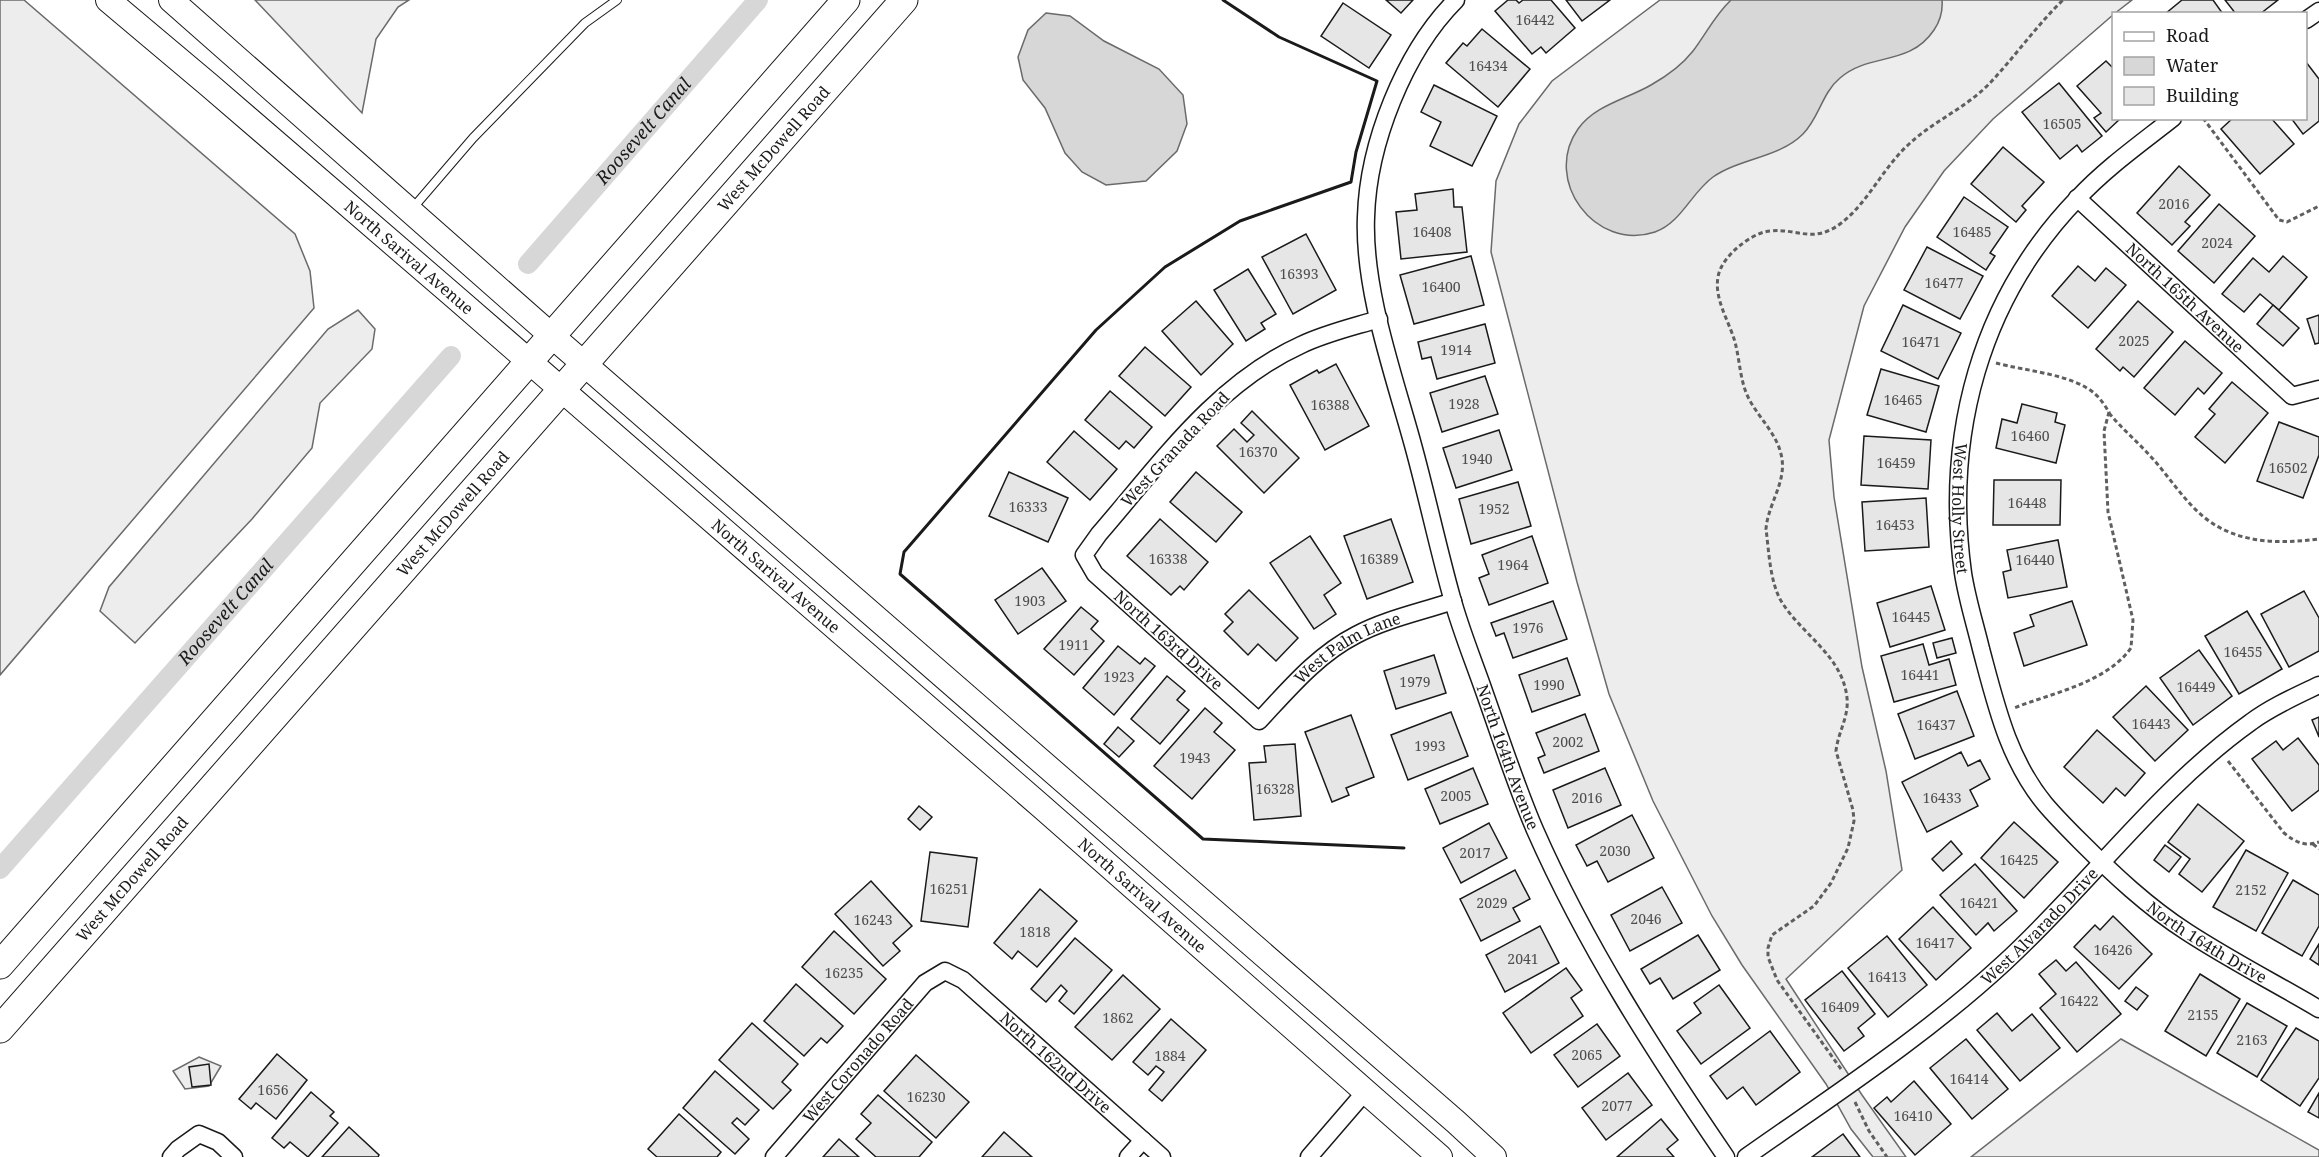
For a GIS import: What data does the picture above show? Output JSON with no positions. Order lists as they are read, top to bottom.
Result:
{
  "streets": {
    "main road": ["West McDowell Road", "North Sarival Avenue"],
    "street": [
      "North 165th Avenue",
      "West Granada Road",
      "West Holly Street",
      "North 163rd Drive",
      "West Palm Lane",
      "North 164th Avenue",
      "West Alvarado Drive",
      "North 164th Drive",
      "West Coronado Road",
      "North 162nd Drive"
    ]
  },
  "crossings": [
    ["West McDowell Road", "North Sarival Avenue"],
    ["North 165th Avenue", "West Holly Street"],
    ["West Granada Road", "North 163rd Drive"],
    ["West Granada Road", "North 164th Avenue"],
    ["West Holly Street", "West Alvarado Drive"],
    ["West Holly Street", "North 164th Drive"],
    ["North 163rd Drive", "West Palm Lane"],
    ["West Palm Lane", "North 164th Avenue"],
    ["West Alvarado Drive", "North 164th Drive"],
    ["West Coronado Road", "North 162nd Drive"]
  ],
  "water": ["Roosevelt Canal"],
  "house_numbers": [
    "16442",
    "16434",
    "16505",
    "2016",
    "16408",
    "16485",
    "2024",
    "16393",
    "16477",
    "16400",
    "2025",
    "16471",
    "1914",
    "16465",
    "1928",
    "16388",
    "16460",
    "16370",
    "1940",
    "16459",
    "16502",
    "16448",
    "16333",
    "1952",
    "16453",
    "16338",
    "16389",
    "16440",
    "1964",
    "1903",
    "16445",
    "1976",
    "1911",
    "16455",
    "16441",
    "1923",
    "1979",
    "1990",
    "16449",
    "16443",
    "16437",
    "2002",
    "1993",
    "1943",
    "16328",
    "2005",
    "2016",
    "16433",
    "2030",
    "2017",
    "16425",
    "16251",
    "2152",
    "2029",
    "16421",
    "2046",
    "16243",
    "1818",
    "16417",
    "16426",
    "2041",
    "16235",
    "16413",
    "16422",
    "16409",
    "2155",
    "1862",
    "2163",
    "2065",
    "1884",
    "16414",
    "1656",
    "16230",
    "2077",
    "16410"
  ],
  "legend": ["Road", "Water", "Building"]
}
